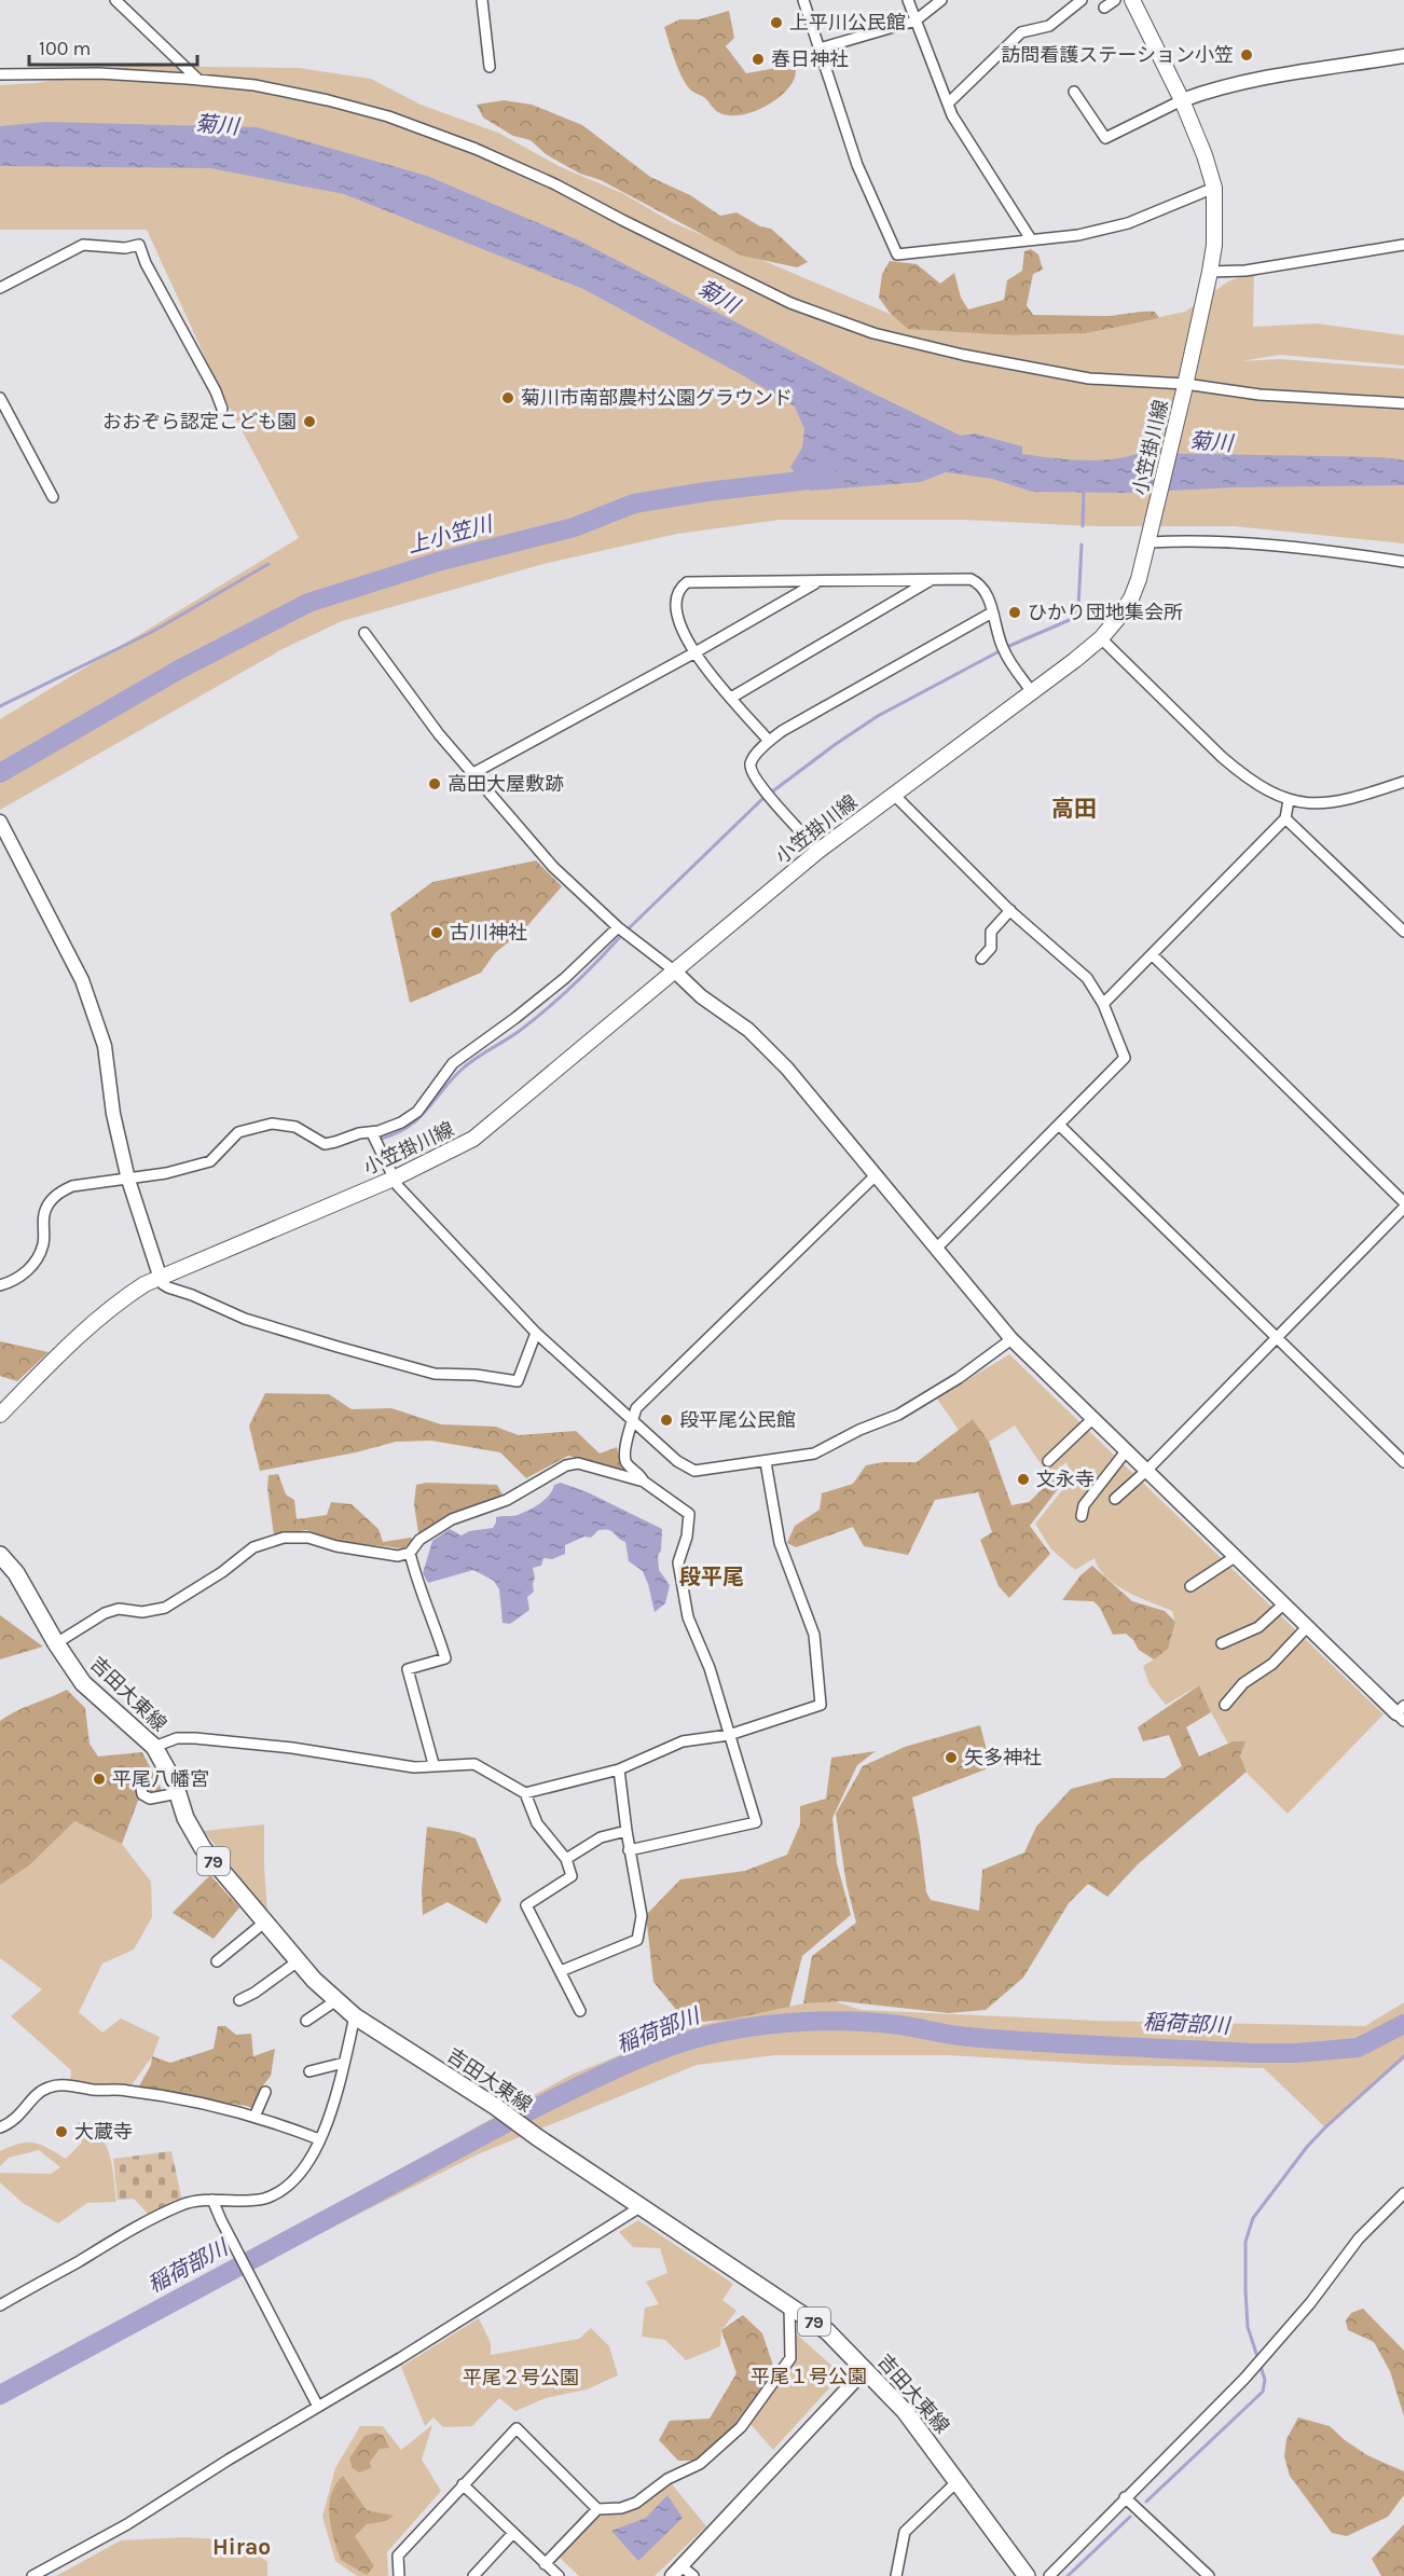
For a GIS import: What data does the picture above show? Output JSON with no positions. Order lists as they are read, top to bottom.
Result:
{
  "streets": {
    "main road": ["小笠掛川線", "吉田大東線", "79"]
  },
  "districts": ["高田", "段平尾", "Hirao"],
  "water": ["菊川", "上小笠川", "稲荷部川"],
  "parks": ["平尾１号公園", "平尾２号公園"],
  "places": [
    "上平川公民館",
    "訪問看護ステーション小笠",
    "春日神社",
    "菊川市南部農村公園グラウンド",
    "おおぞら認定こども園",
    "ひかり団地集会所",
    "高田大屋敷跡",
    "古川神社",
    "段平尾公民館",
    "文永寺",
    "矢多神社",
    "平尾八幡宮",
    "大蔵寺"
  ],
  "scale_bar": "100 m"
}
